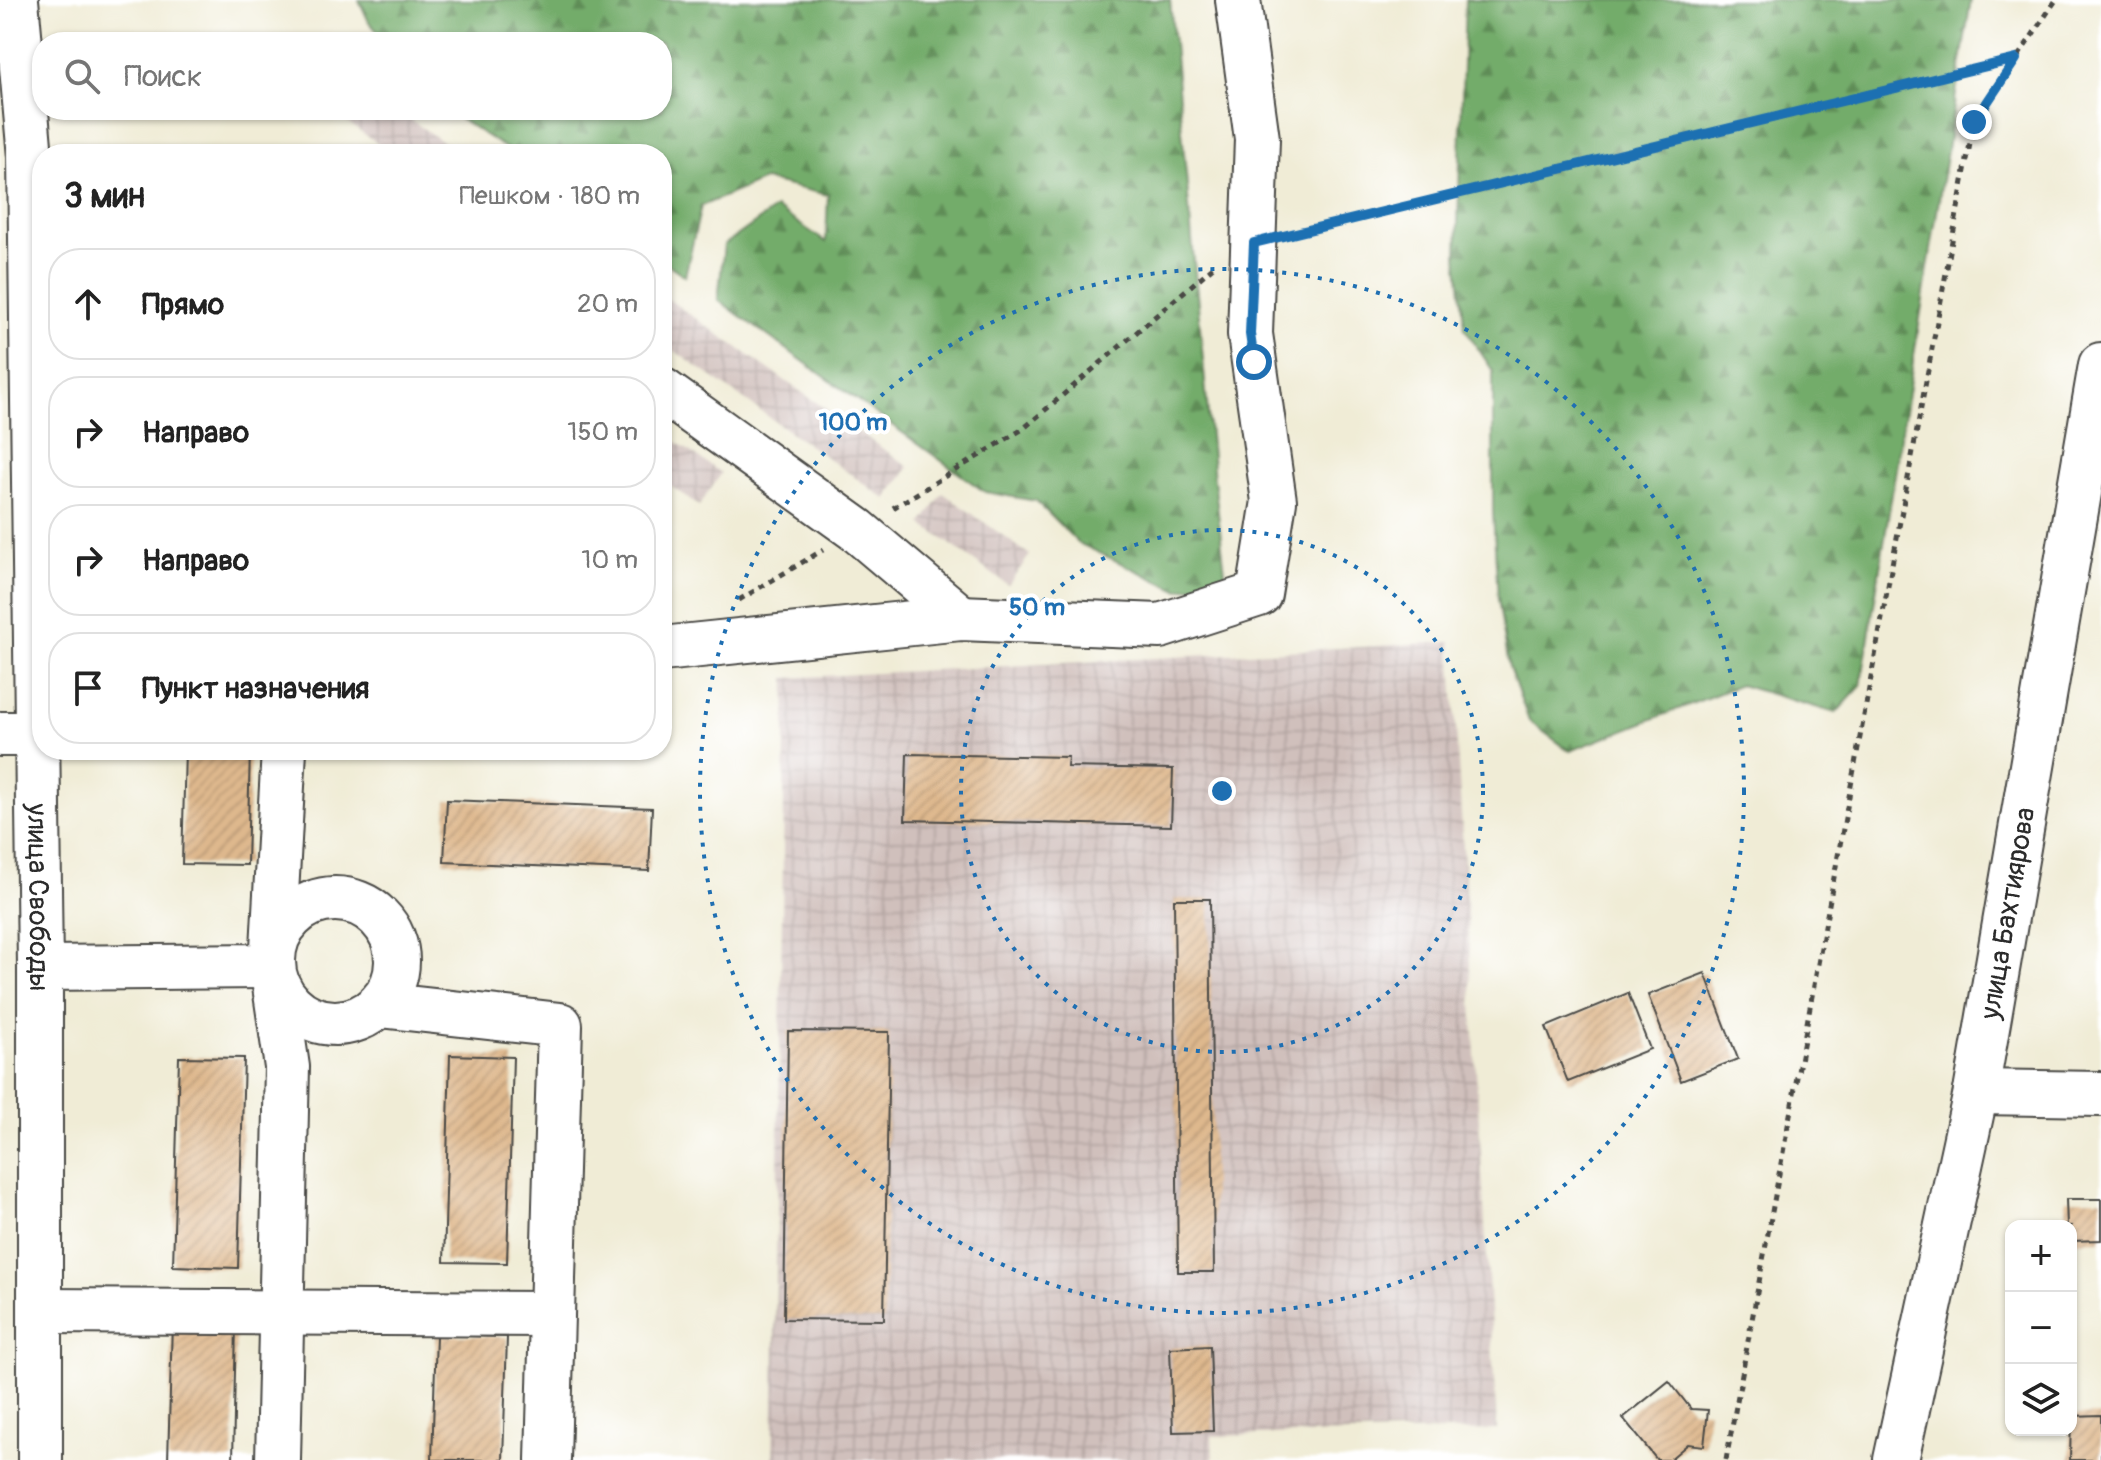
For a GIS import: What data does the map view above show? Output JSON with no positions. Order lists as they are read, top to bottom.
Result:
{
  "streets": {
    "street": ["улица Свободы", "улица Бахтиярова"]
  },
  "page": {
    "search": "Поиск",
    "heading": ["3 мин", "Пешком · 180 m"],
    "list": [
      ["Прямо", "20 m"],
      ["Направо", "150 m"],
      ["Направо", "10 m"],
      "Пункт назначения"
    ],
    "map_buttons": ["+", "−"]
  },
  "rings": ["100 m", "50 m"]
}
